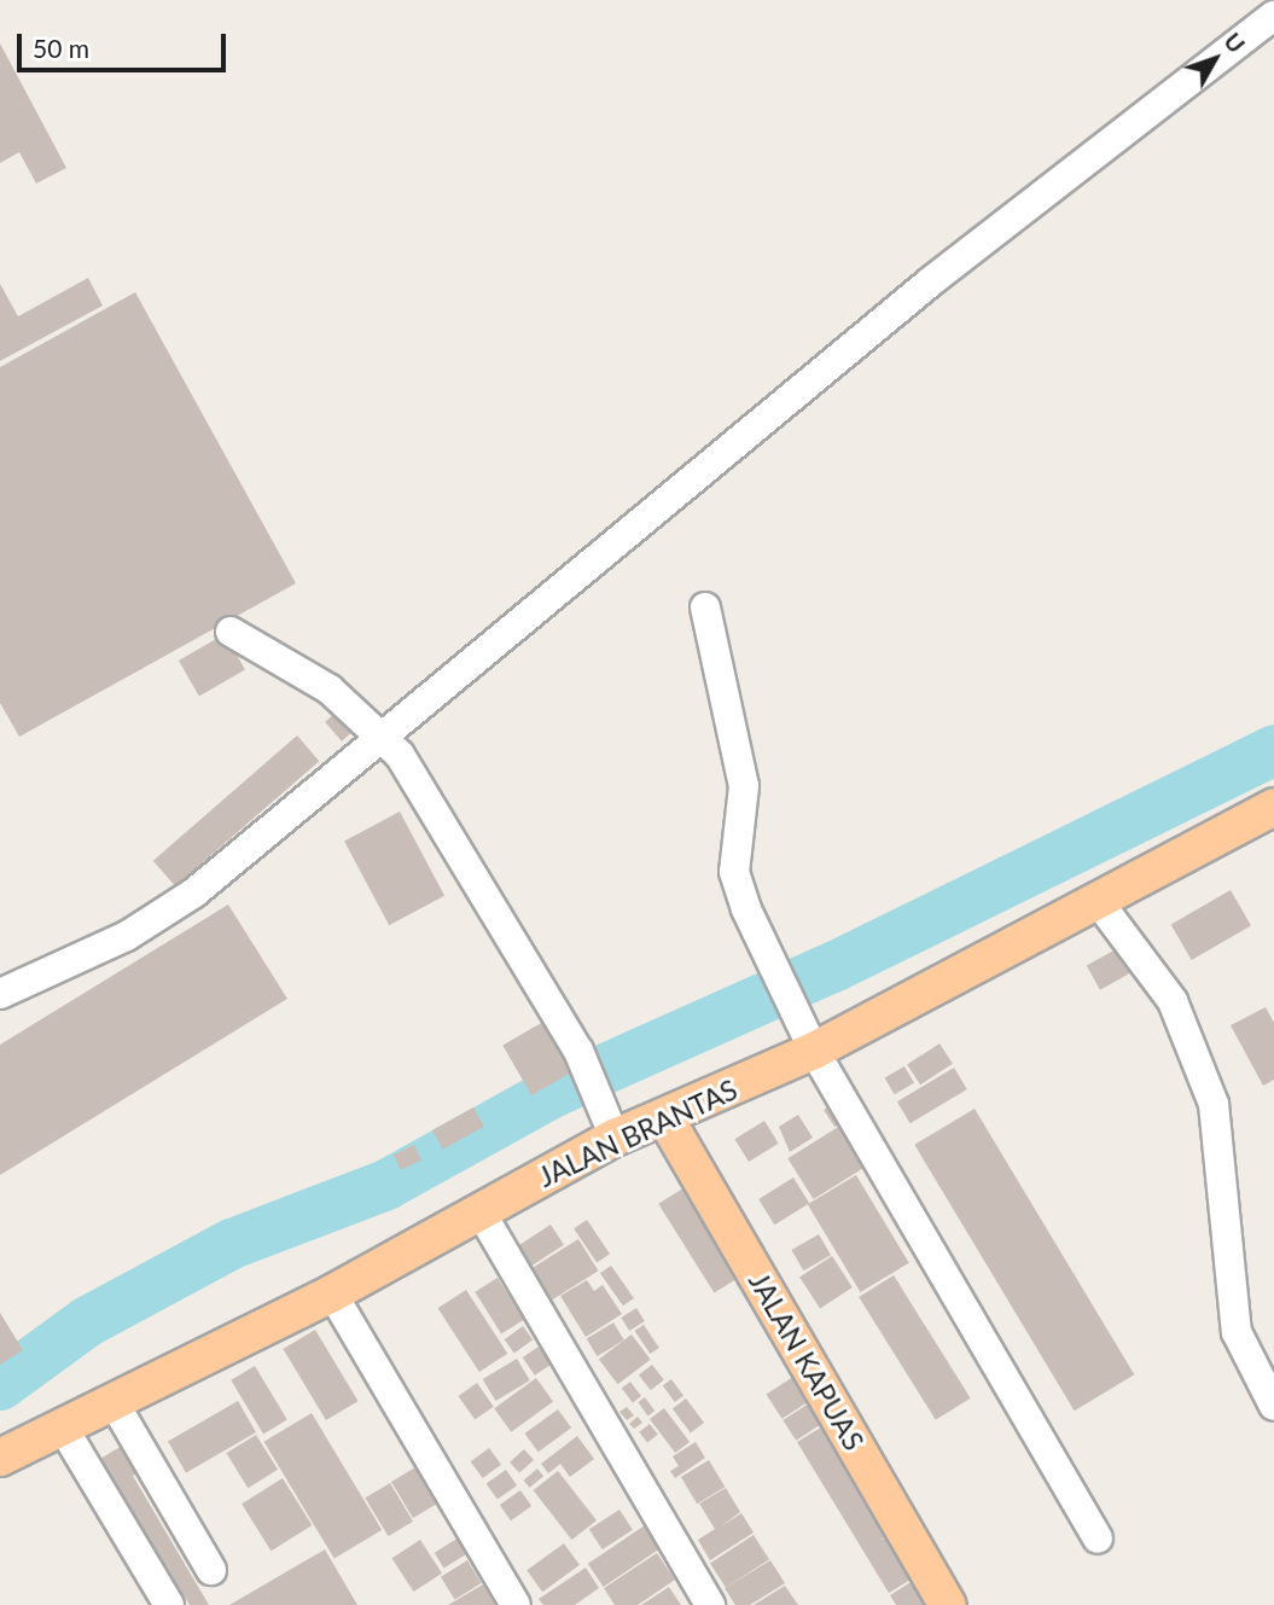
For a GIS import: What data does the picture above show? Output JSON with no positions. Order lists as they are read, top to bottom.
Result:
{
  "streets": {
    "main road": ["JALAN BRANTAS", "JALAN KAPUAS"]
  },
  "crossings": [
    ["JALAN BRANTAS", "JALAN KAPUAS"]
  ],
  "scale_bar": "50 m",
  "north": "top right"
}
